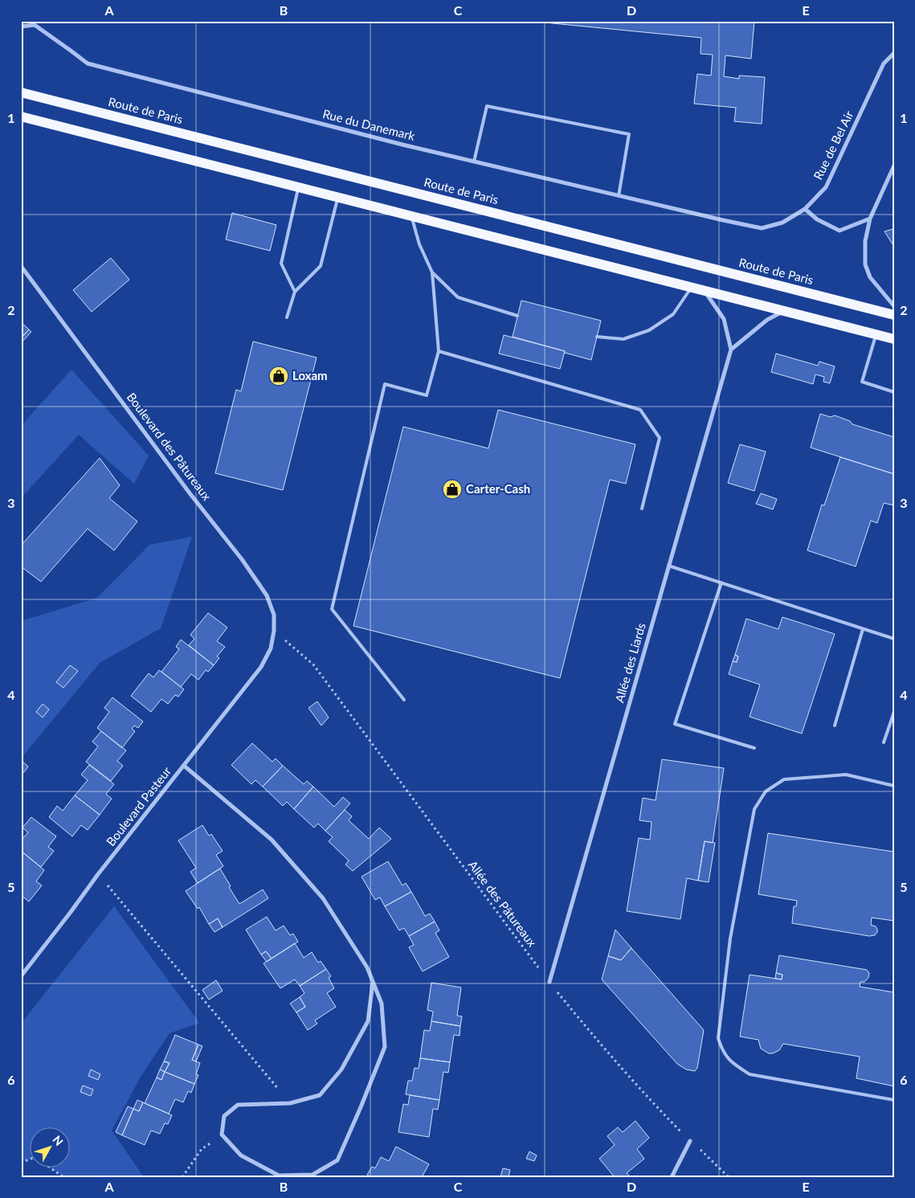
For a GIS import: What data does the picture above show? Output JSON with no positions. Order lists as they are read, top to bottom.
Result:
{
  "streets": {
    "main road": ["Route de Paris"],
    "street": [
      "Rue du Danemark",
      "Rue de Bel Air",
      "Boulevard des Pâtureaux",
      "Allée des Liards",
      "Boulevard Pasteur"
    ],
    "path": ["Allée des Pâtureaux"]
  },
  "crossings": [
    ["Rue du Danemark", "Rue de Bel Air"],
    ["Boulevard des Pâtureaux", "Boulevard Pasteur"],
    ["Boulevard des Pâtureaux", "Allée des Pâtureaux"],
    ["Allée des Liards", "Allée des Pâtureaux"]
  ],
  "places": {
    "shop": ["Loxam", "Carter-Cash"]
  },
  "north": "top right",
  "grid": {
    "columns": [
      "A",
      "B",
      "C",
      "D",
      "E"
    ],
    "rows": [
      "1",
      "2",
      "3",
      "4",
      "5",
      "6"
    ]
  }
}
